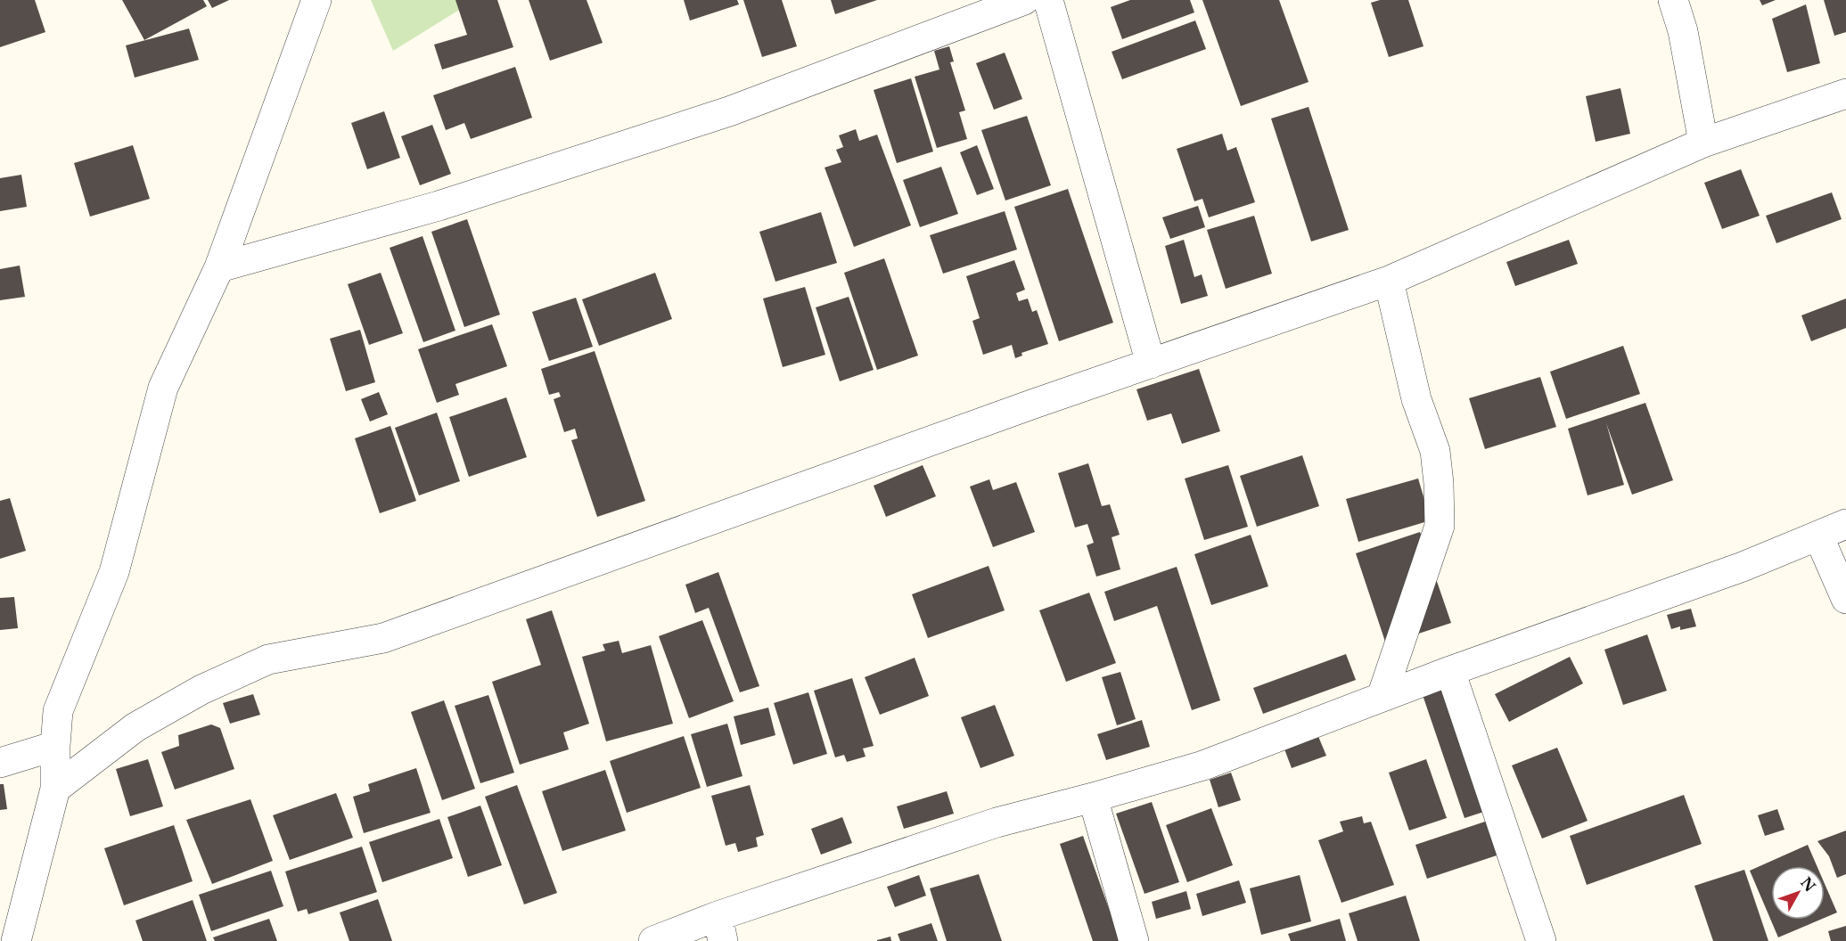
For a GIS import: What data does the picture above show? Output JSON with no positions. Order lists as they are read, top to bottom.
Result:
{
  "north": "top right"
}
